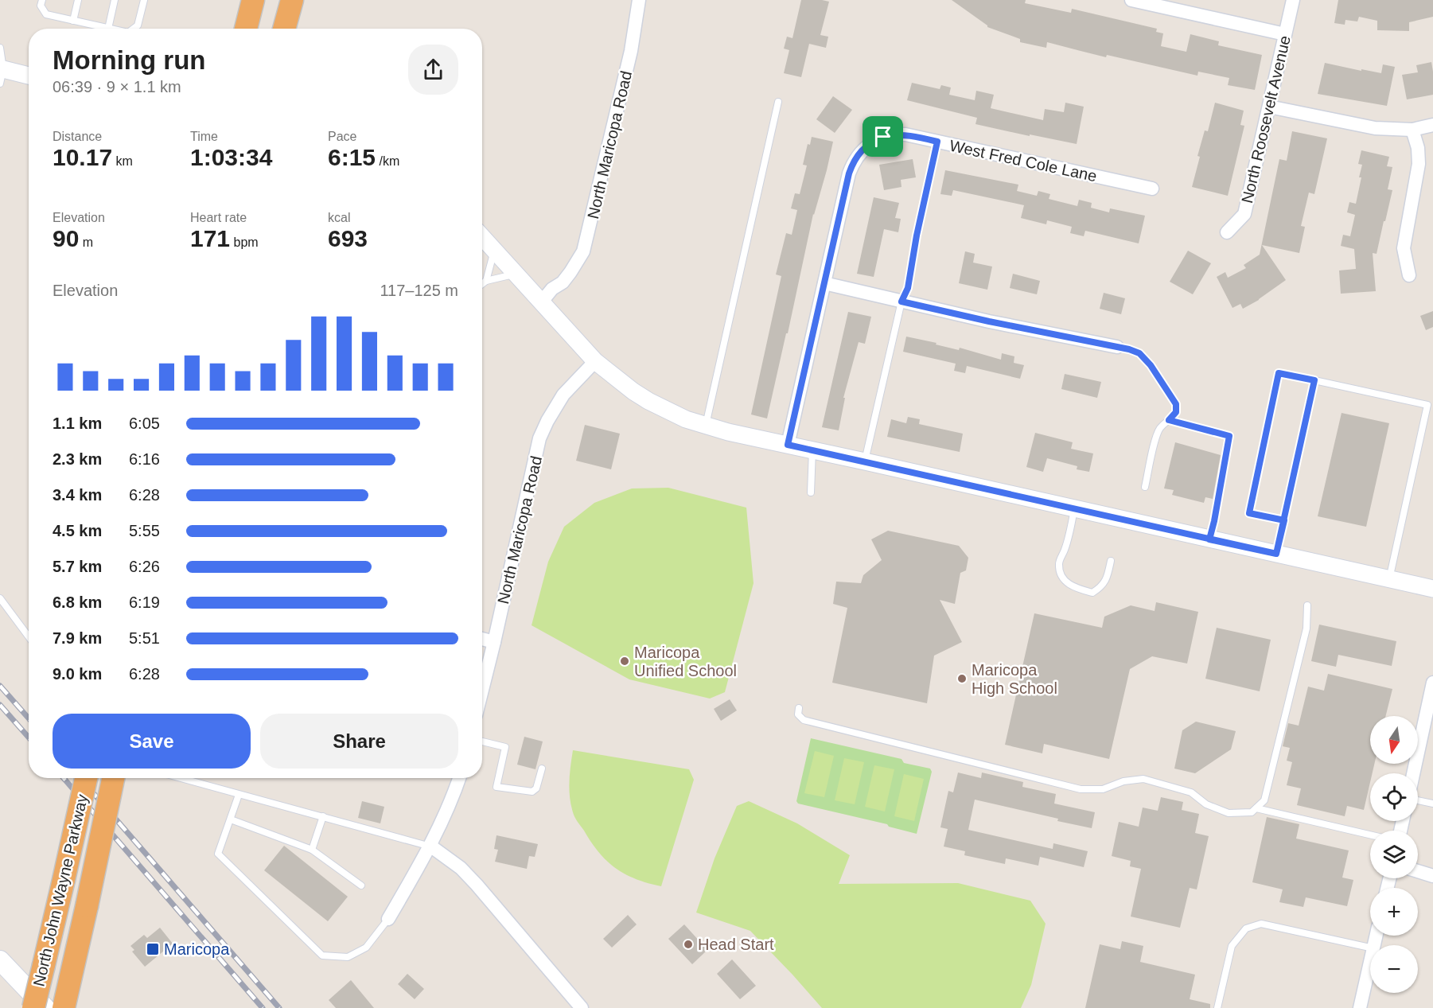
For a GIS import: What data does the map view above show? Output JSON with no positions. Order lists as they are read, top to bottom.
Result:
{
  "streets": {
    "highway": ["North John Wayne Parkway"],
    "street": ["North Roosevelt Avenue", "North Maricopa Road", "West Fred Cole Lane"]
  },
  "places": {
    "other": ["Maricopa Unified School", "Maricopa High School", "Head Start"],
    "transit": ["Maricopa"]
  },
  "north": "bottom",
  "page": {
    "heading": ["Morning run", "06:39 · 9 × 1.1 km"],
    "stats": [
      ["Distance", "10.17 km"],
      ["Time", "1:03:34"],
      ["Pace", "6:15 /km"],
      ["Elevation", "90 m"],
      ["Heart rate", "171 bpm"],
      ["kcal", "693"]
    ],
    "chart": ["Elevation", "117–125 m"],
    "list": [
      {
        "name": "1.1 km",
        "note": "6:05"
      },
      {
        "name": "2.3 km",
        "note": "6:16"
      },
      {
        "name": "3.4 km",
        "note": "6:28"
      },
      {
        "name": "4.5 km",
        "note": "5:55"
      },
      {
        "name": "5.7 km",
        "note": "6:26"
      },
      {
        "name": "6.8 km",
        "note": "6:19"
      },
      {
        "name": "7.9 km",
        "note": "5:51"
      },
      {
        "name": "9.0 km",
        "note": "6:28"
      }
    ],
    "buttons": ["Save", "Share"],
    "map_buttons": ["+", "−"]
  }
}
